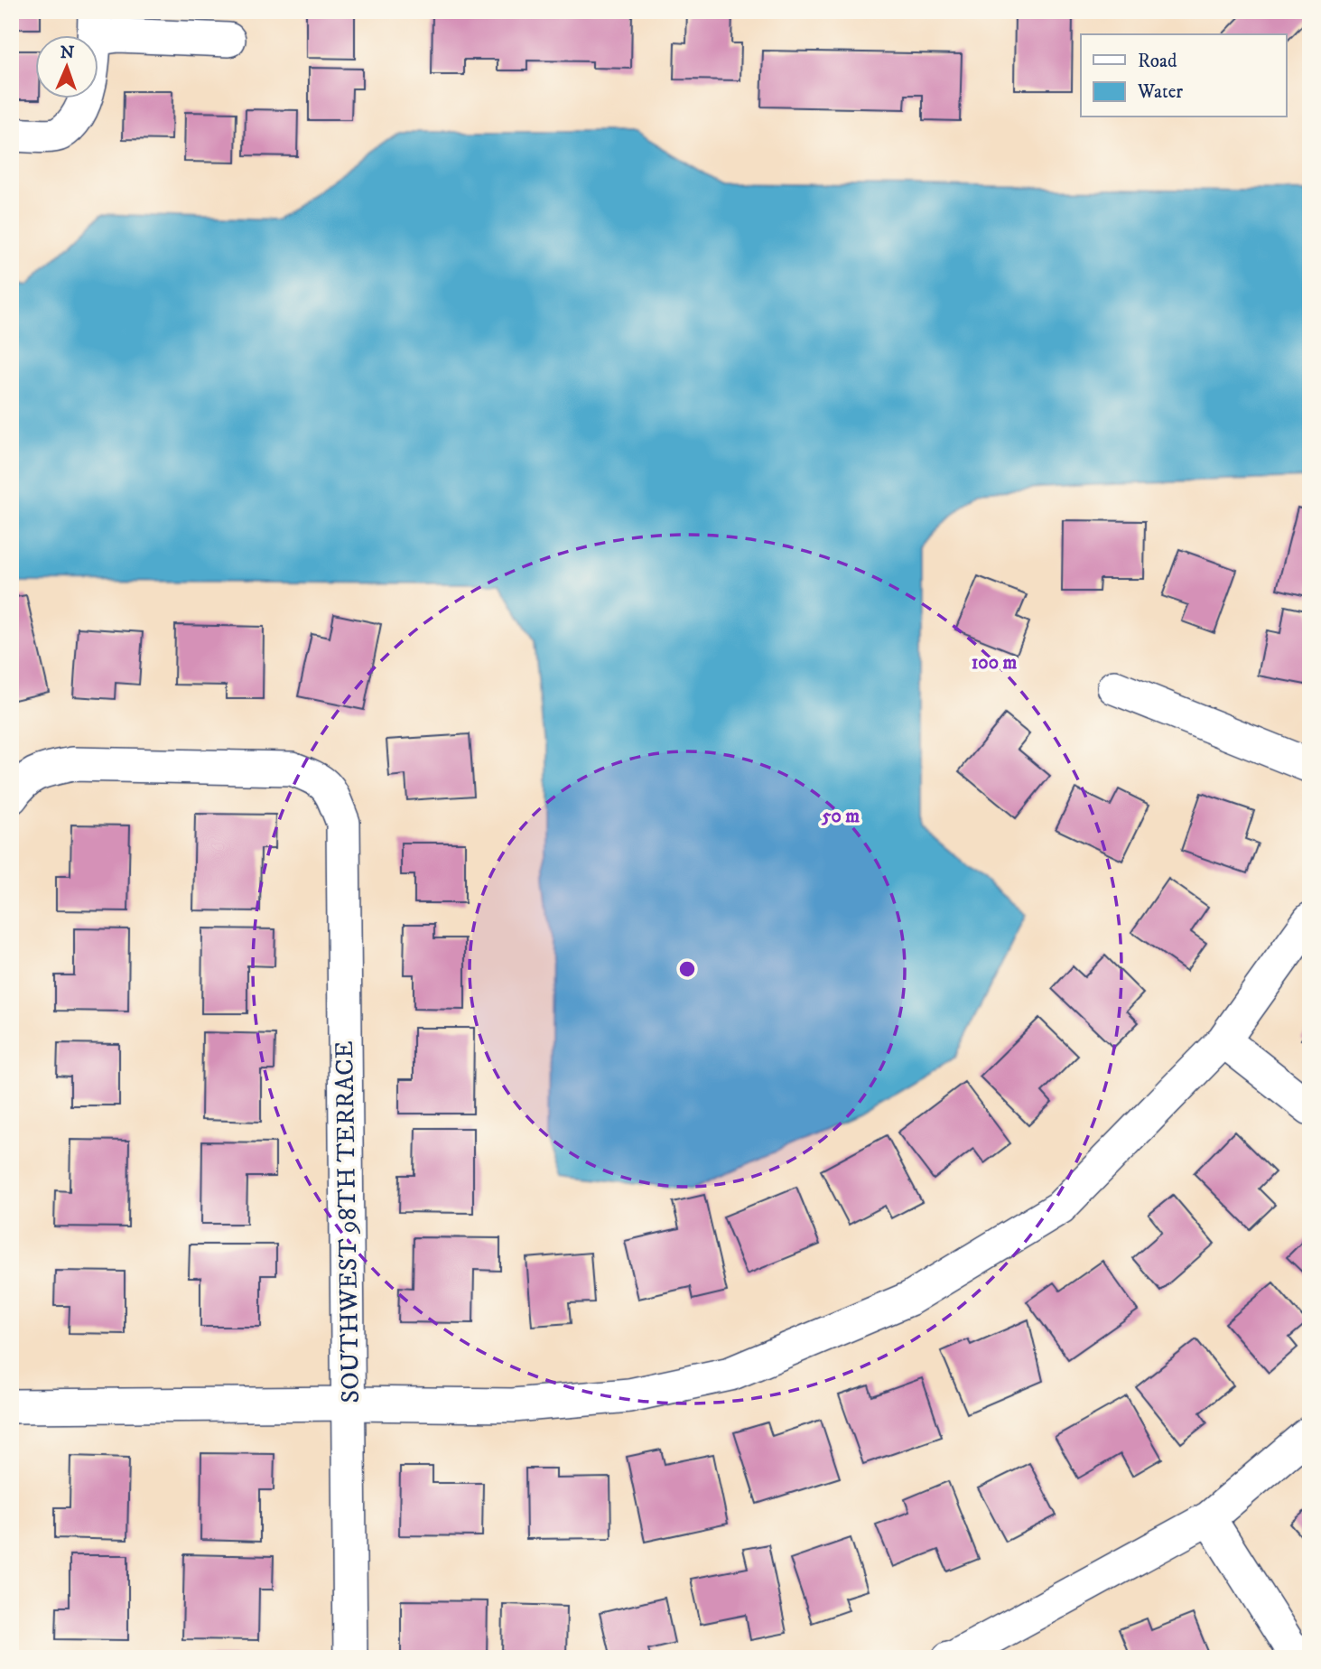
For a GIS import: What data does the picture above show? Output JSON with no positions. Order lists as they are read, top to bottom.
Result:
{
  "streets": {
    "street": ["SOUTHWEST 98TH TERRACE"]
  },
  "legend": ["Road", "Water"],
  "north": "top",
  "rings": ["100 m", "50 m"]
}
